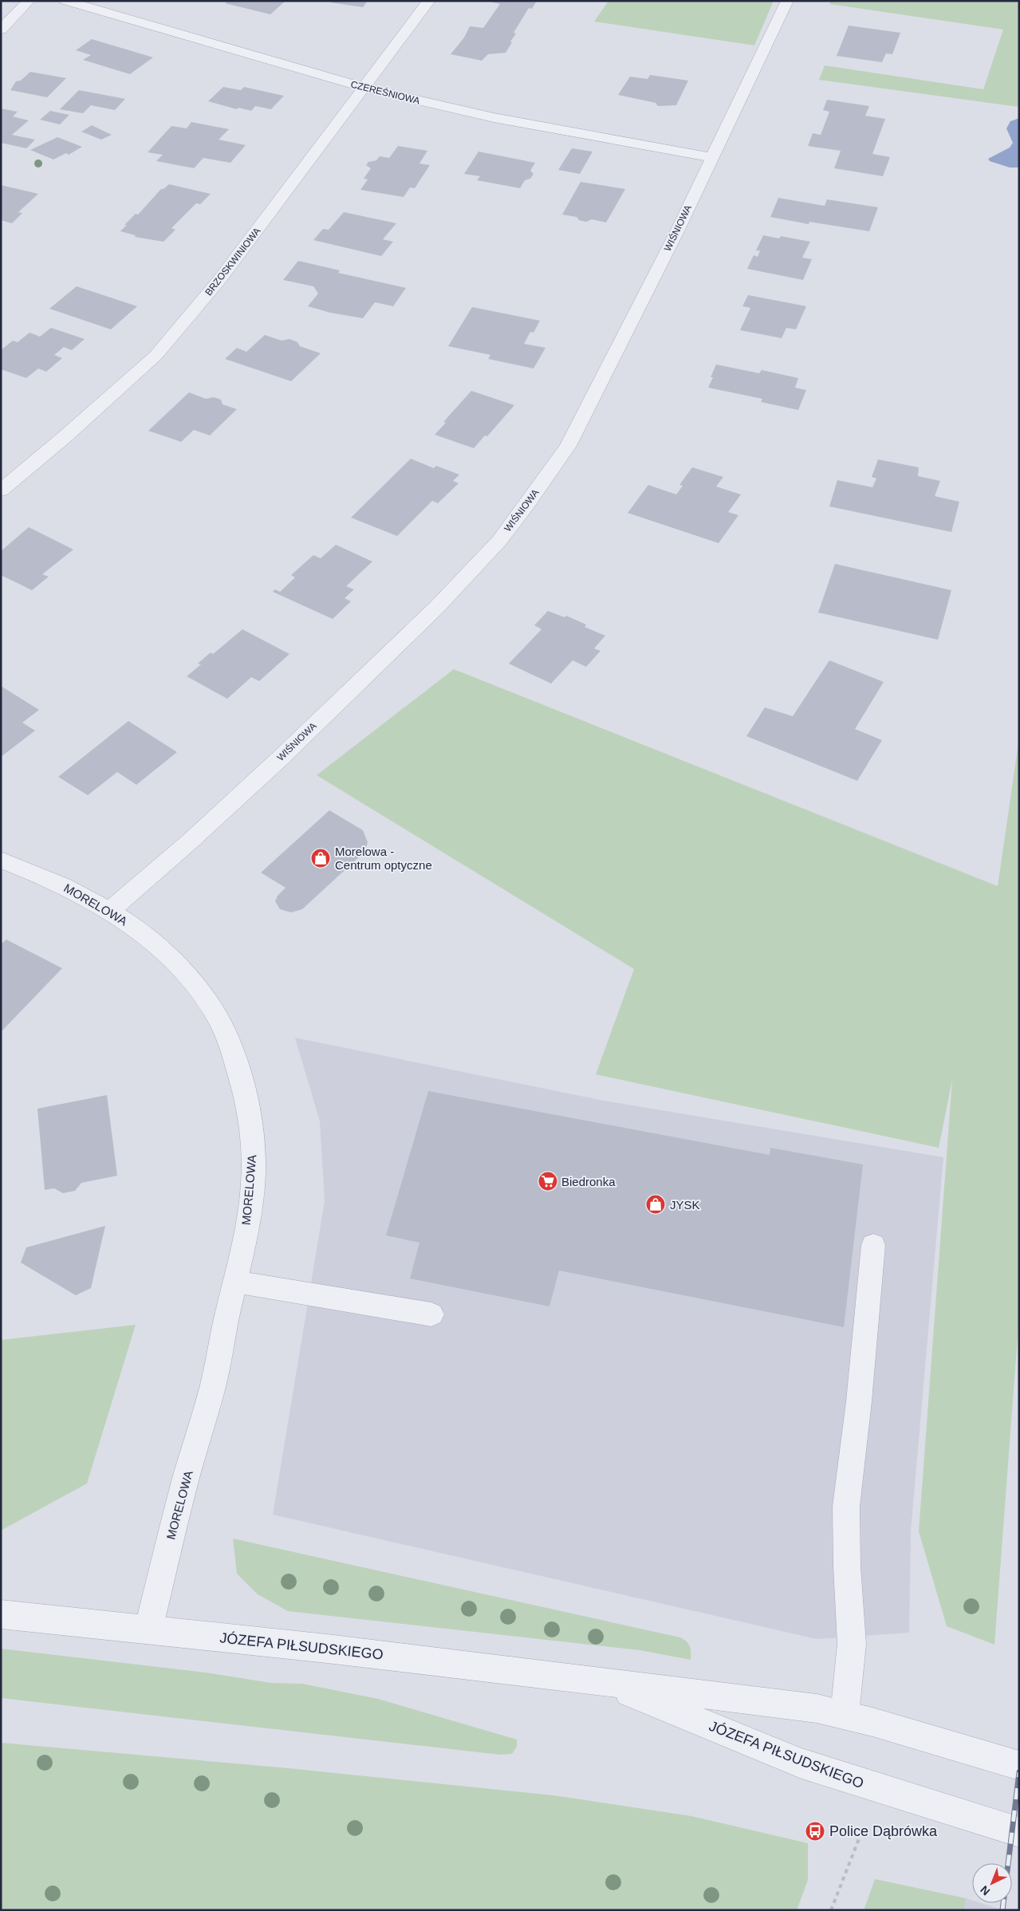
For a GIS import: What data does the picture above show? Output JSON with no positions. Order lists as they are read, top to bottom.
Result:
{
  "streets": {
    "street": [
      "CZEREŚNIOWA",
      "WIŚNIOWA",
      "BRZOSKWINIOWA",
      "MORELOWA",
      "JÓZEFA PIŁSUDSKIEGO"
    ]
  },
  "crossings": [
    ["CZEREŚNIOWA", "WIŚNIOWA"],
    ["CZEREŚNIOWA", "BRZOSKWINIOWA"],
    ["WIŚNIOWA", "MORELOWA"],
    ["MORELOWA", "JÓZEFA PIŁSUDSKIEGO"]
  ],
  "places": {
    "shop": ["Morelowa - Centrum optyczne", "JYSK"],
    "supermarket": ["Biedronka"],
    "bus stop": ["Police Dąbrówka"]
  },
  "north": "bottom left"
}
